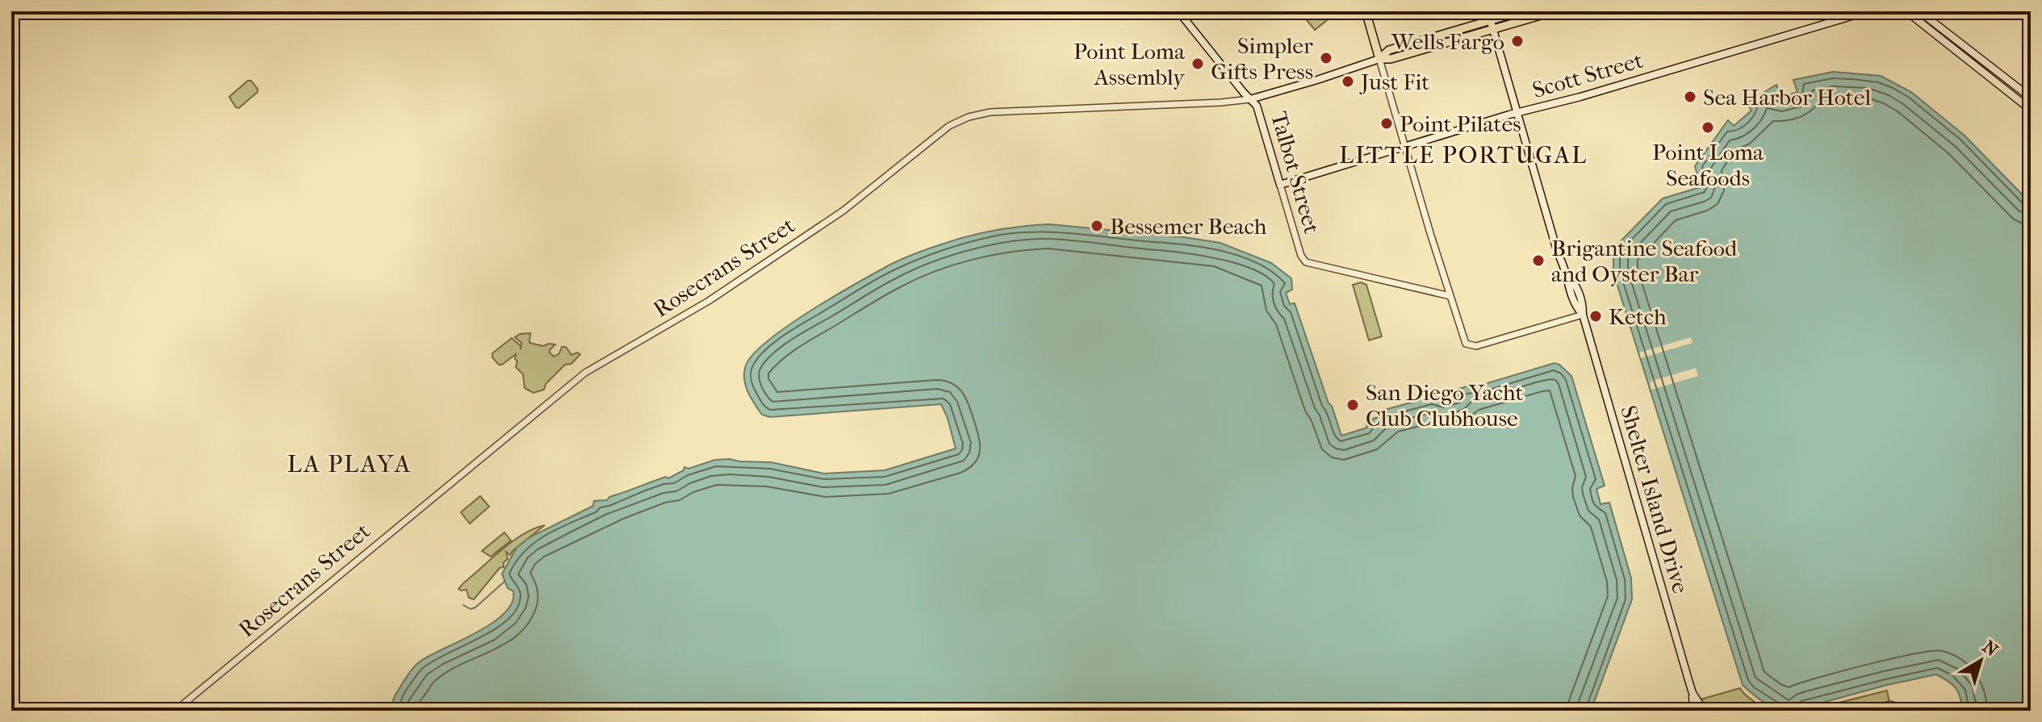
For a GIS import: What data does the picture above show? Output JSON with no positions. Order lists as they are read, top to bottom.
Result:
{
  "streets": {
    "main road": [
      "Scott Street",
      "Talbot Street",
      "Rosecrans Street",
      "Shelter Island Drive"
    ]
  },
  "crossings": [
    ["Scott Street", "Talbot Street"],
    ["Scott Street", "Shelter Island Drive"],
    ["Talbot Street", "Rosecrans Street"],
    ["Rosecrans Street", "Shelter Island Drive"]
  ],
  "districts": ["LITTLE PORTUGAL", "LA PLAYA"],
  "places": [
    "Wells Fargo",
    "Simpler Gifts Press",
    "Point Loma Assembly",
    "Just Fit",
    "Sea Harbor Hotel",
    "Point Pilates",
    "Point Loma Seafoods",
    "Bessemer Beach",
    "Brigantine Seafood and Oyster Bar",
    "Ketch",
    "San Diego Yacht Club Clubhouse"
  ],
  "north": "top right"
}
